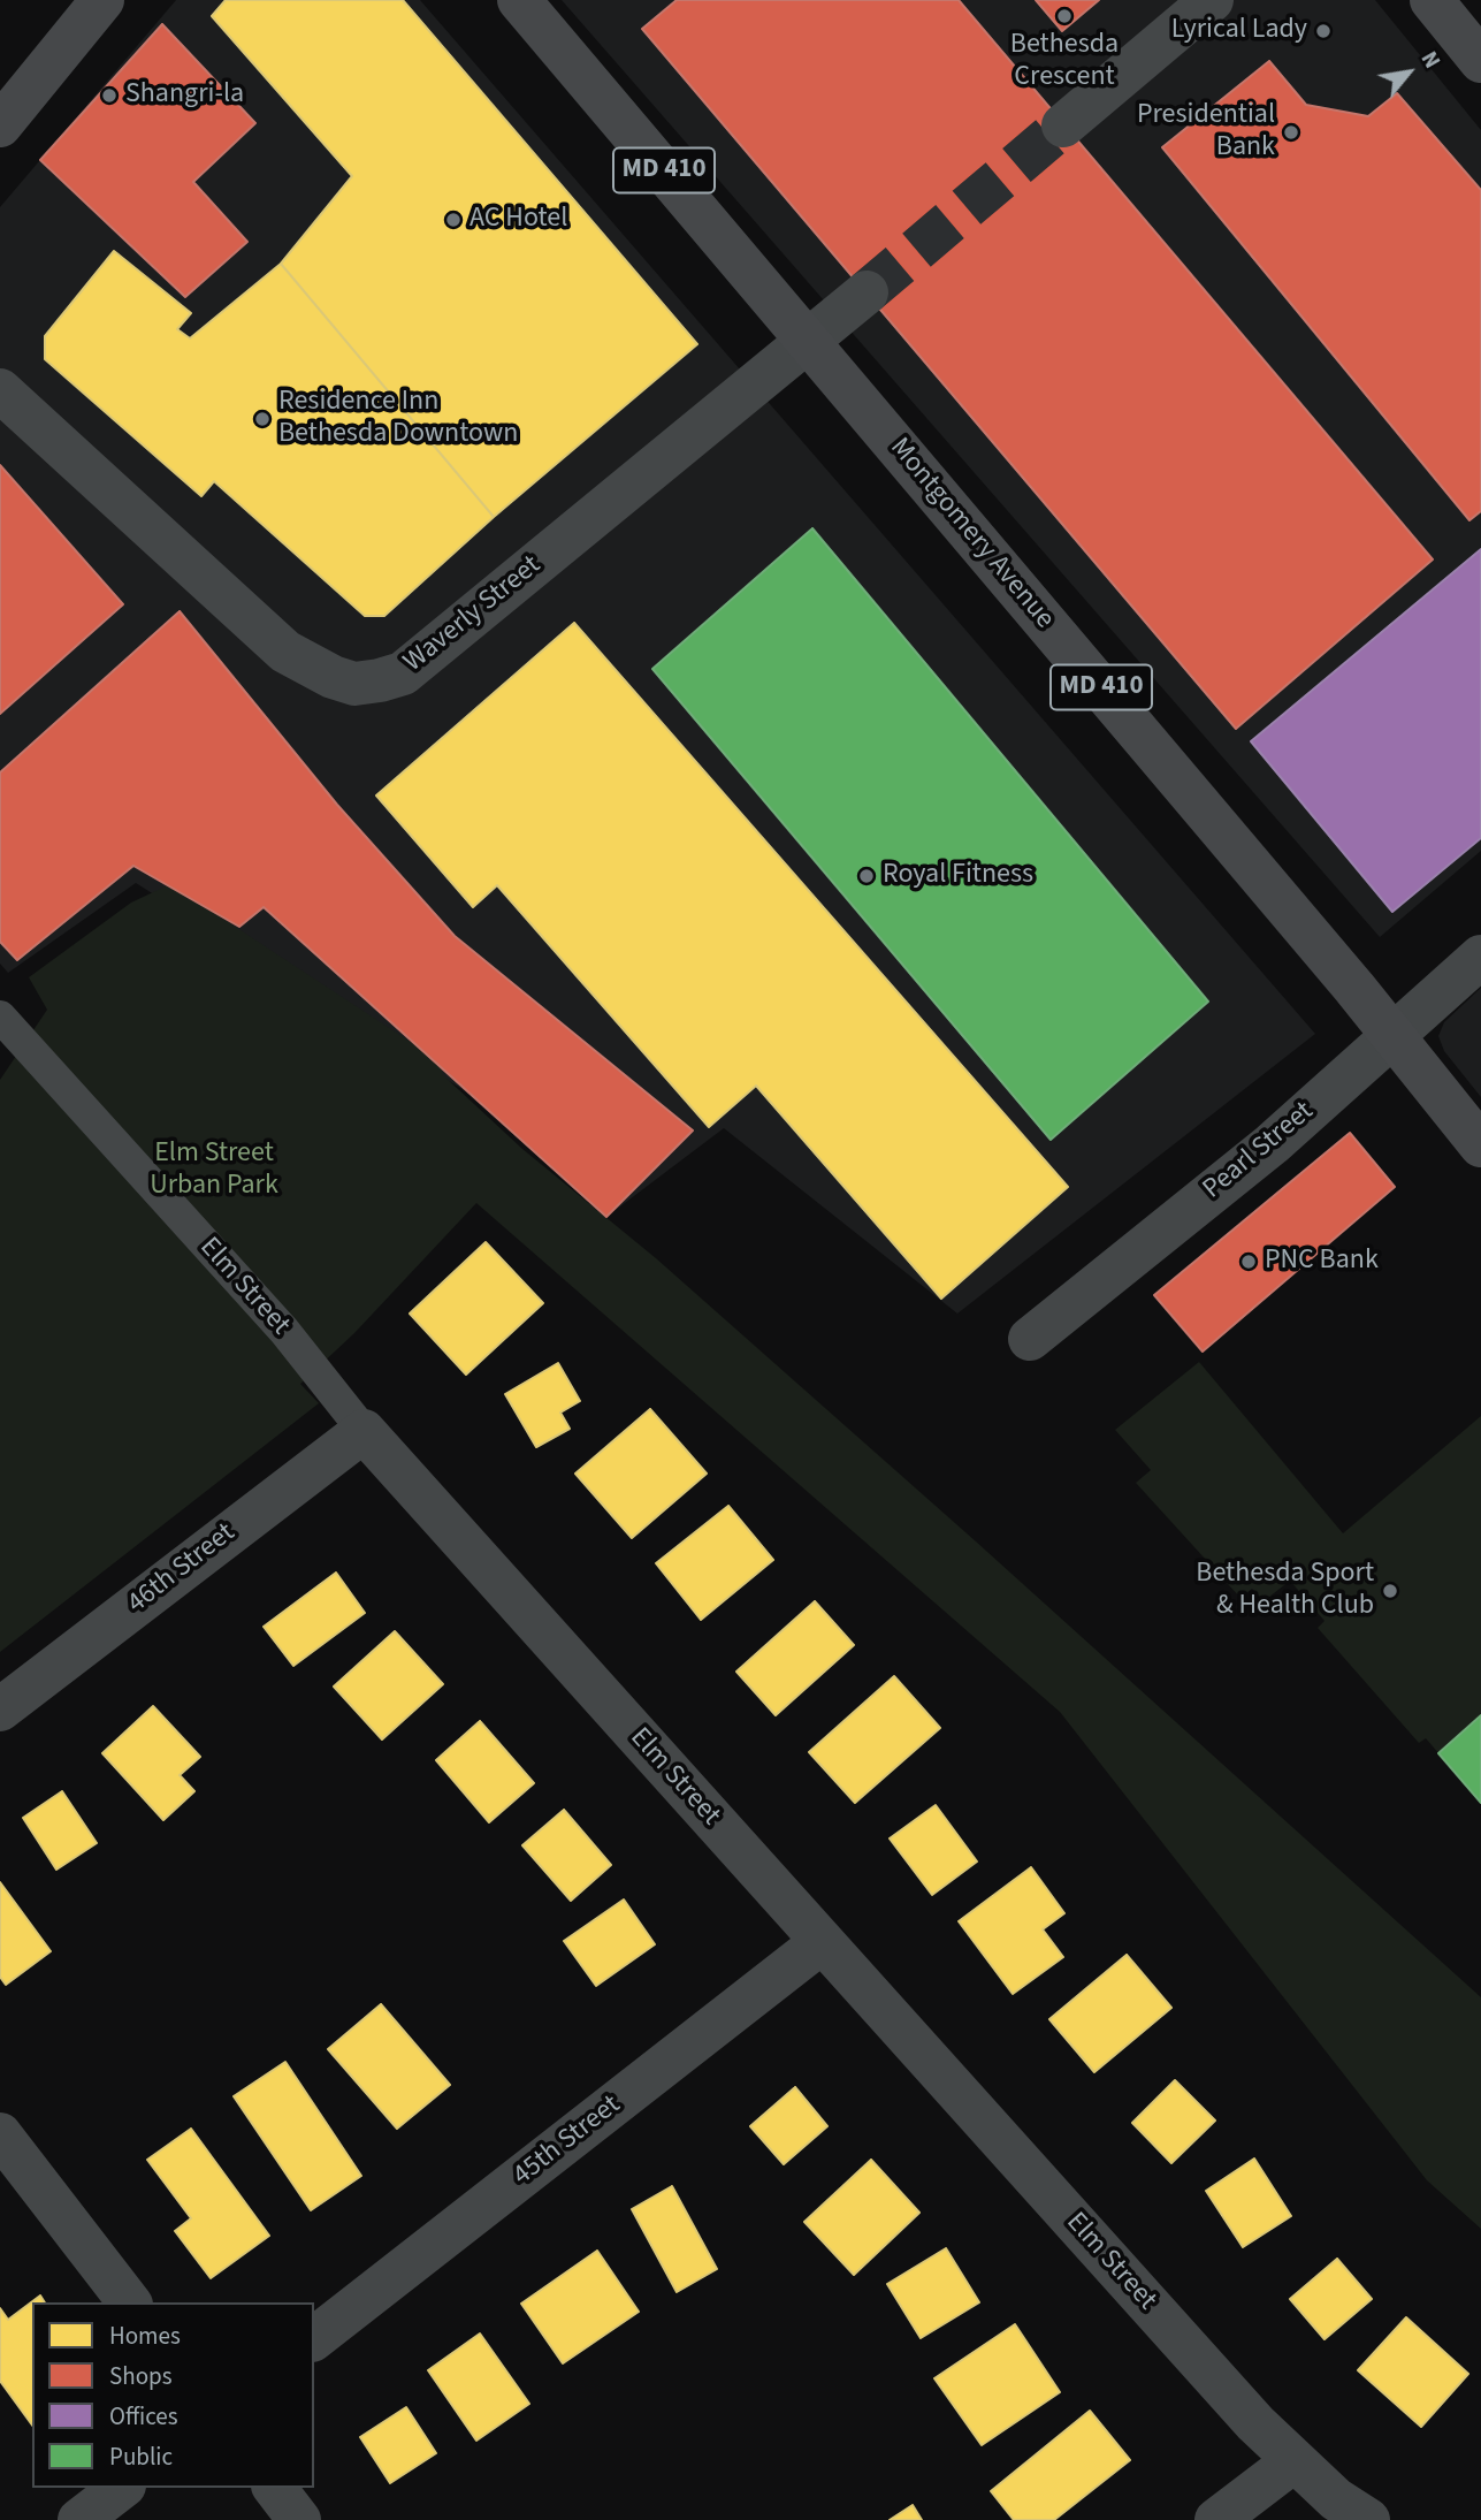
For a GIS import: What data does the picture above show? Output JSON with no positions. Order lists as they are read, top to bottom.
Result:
{
  "streets": {
    "main road": ["MD 410", "Montgomery Avenue"],
    "street": [
      "Waverly Street",
      "Pearl Street",
      "Elm Street",
      "46th Street",
      "45th Street"
    ]
  },
  "crossings": [
    ["Montgomery Avenue", "Waverly Street"],
    ["Montgomery Avenue", "Pearl Street"],
    ["Elm Street", "46th Street"],
    ["Elm Street", "45th Street"]
  ],
  "parks": ["Elm Street Urban Park"],
  "places": [
    "Bethesda Crescent",
    "Lyrical Lady",
    "Shangri-la",
    "Presidential Bank",
    "AC Hotel",
    "Residence Inn Bethesda Downtown",
    "Royal Fitness",
    "PNC Bank",
    "Bethesda Sport & Health Club"
  ],
  "legend": [
    "Homes",
    "Shops",
    "Offices",
    "Public"
  ],
  "north": "top right"
}
